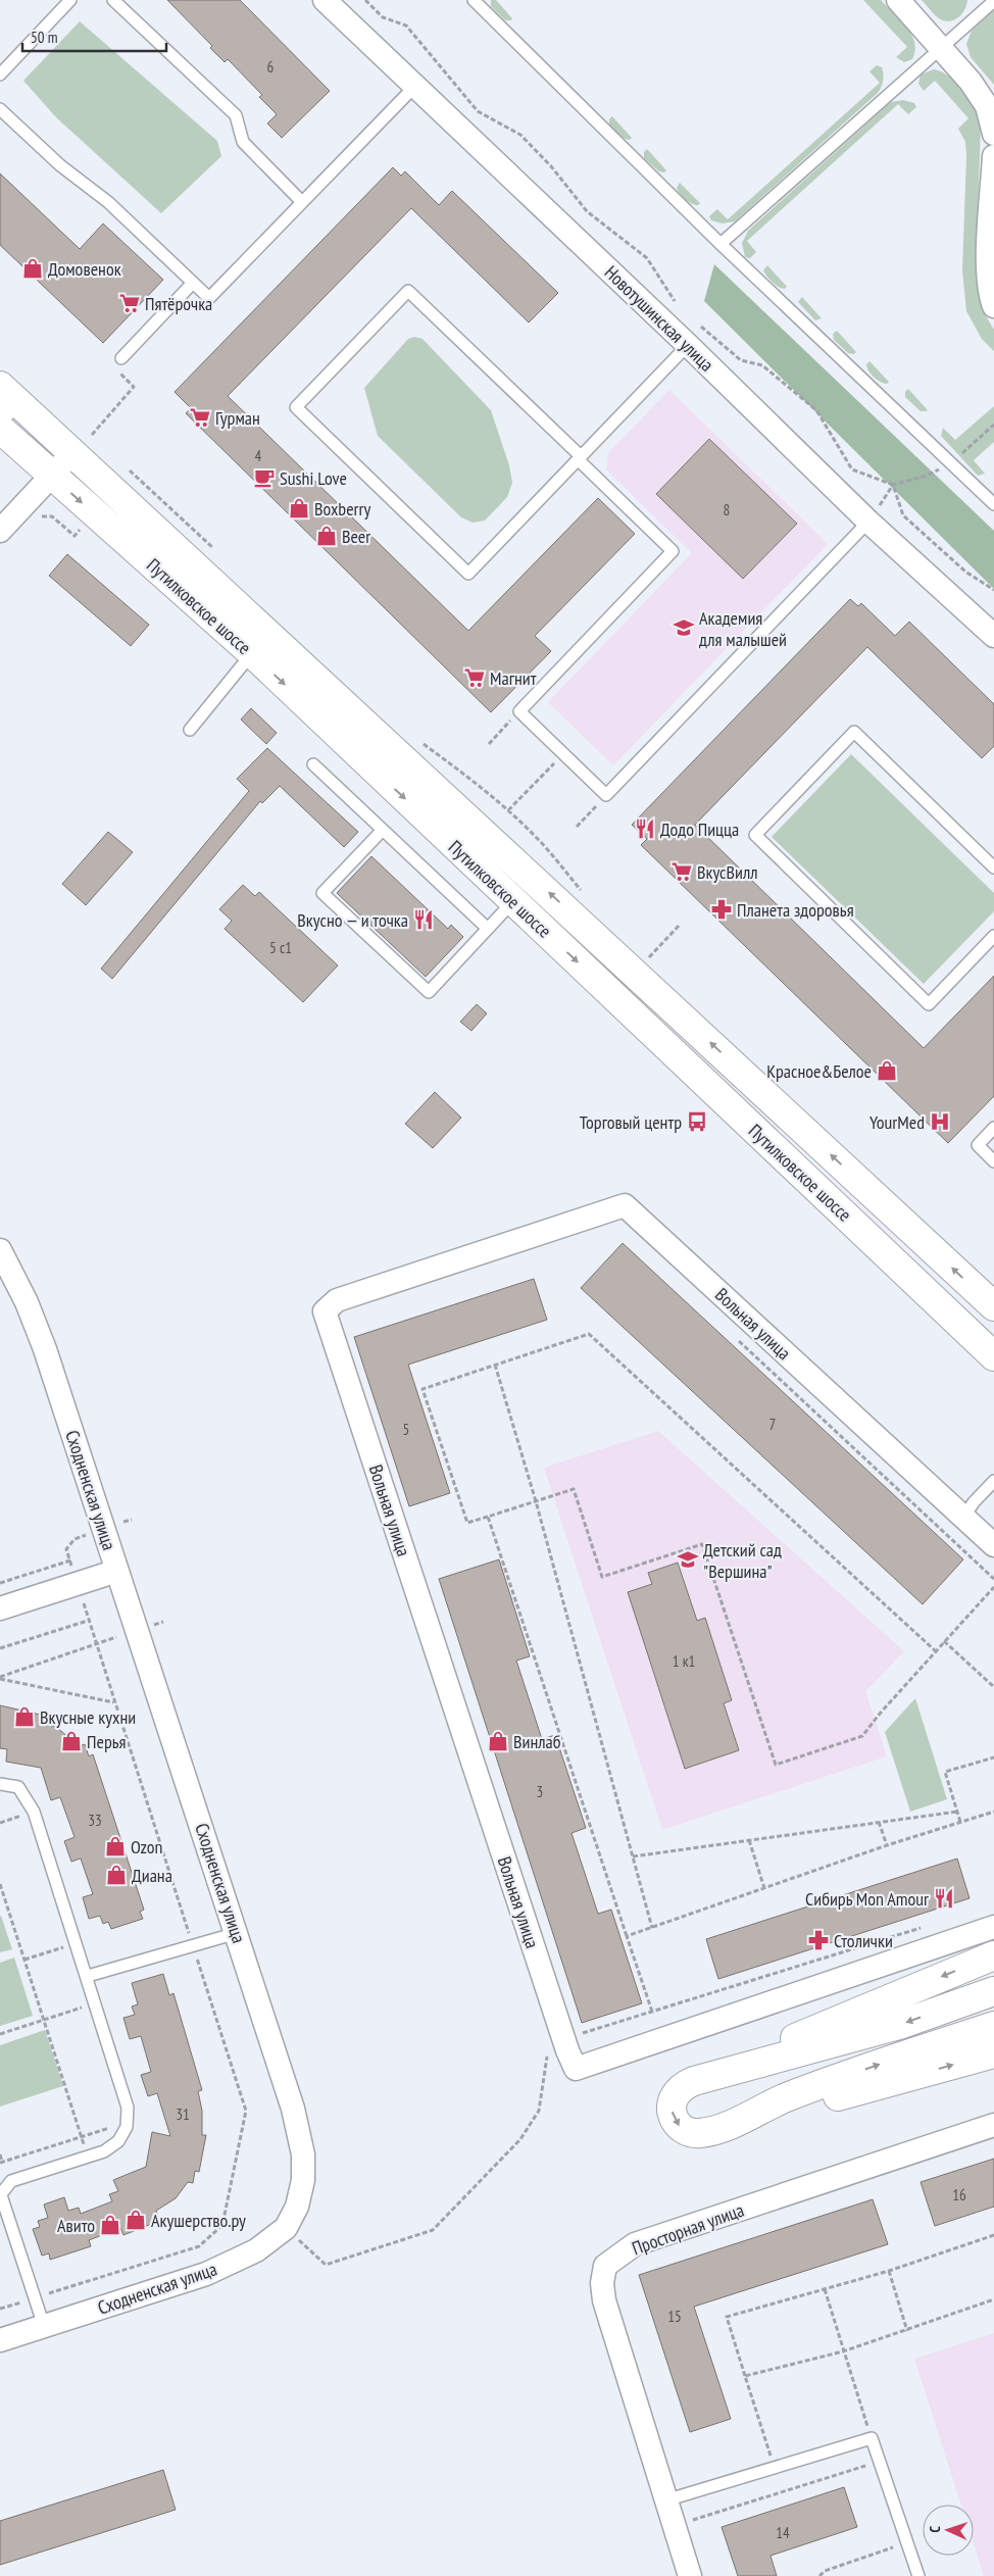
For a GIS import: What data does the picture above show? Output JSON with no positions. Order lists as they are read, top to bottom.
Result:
{
  "streets": {
    "main road": ["Путилковское шоссе"],
    "street": [
      "Новотушинская улица",
      "Вольная улица",
      "Сходненская улица",
      "Просторная улица"
    ]
  },
  "places": {
    "shop": [
      "Домовенок",
      "Boxberry",
      "Beer",
      "Красное&Белое",
      "Вкусные кухни",
      "Перья",
      "Винлаб",
      "Ozon",
      "Диана",
      "Акушерство.ру",
      "Авито"
    ],
    "supermarket": [
      "Пятёрочка",
      "Гурман",
      "Магнит",
      "ВкусВилл"
    ],
    "cafe": ["Sushi Love"],
    "school or university": ["Академия для малышей", "Детский сад \"Вершина\""],
    "restaurant": ["Додо Пицца", "Вкусно — и точка", "Сибирь Mon Amour"],
    "pharmacy": ["Планета здоровья", "Столички"],
    "bus stop": ["Торговый центр"],
    "hospital": ["YourMed"]
  },
  "house_numbers": [
    "6",
    "4",
    "8",
    "5 с1",
    "7",
    "5",
    "1 к1",
    "3",
    "33",
    "31",
    "16",
    "15",
    "14"
  ],
  "scale_bar": "50 m",
  "north": "left"
}
